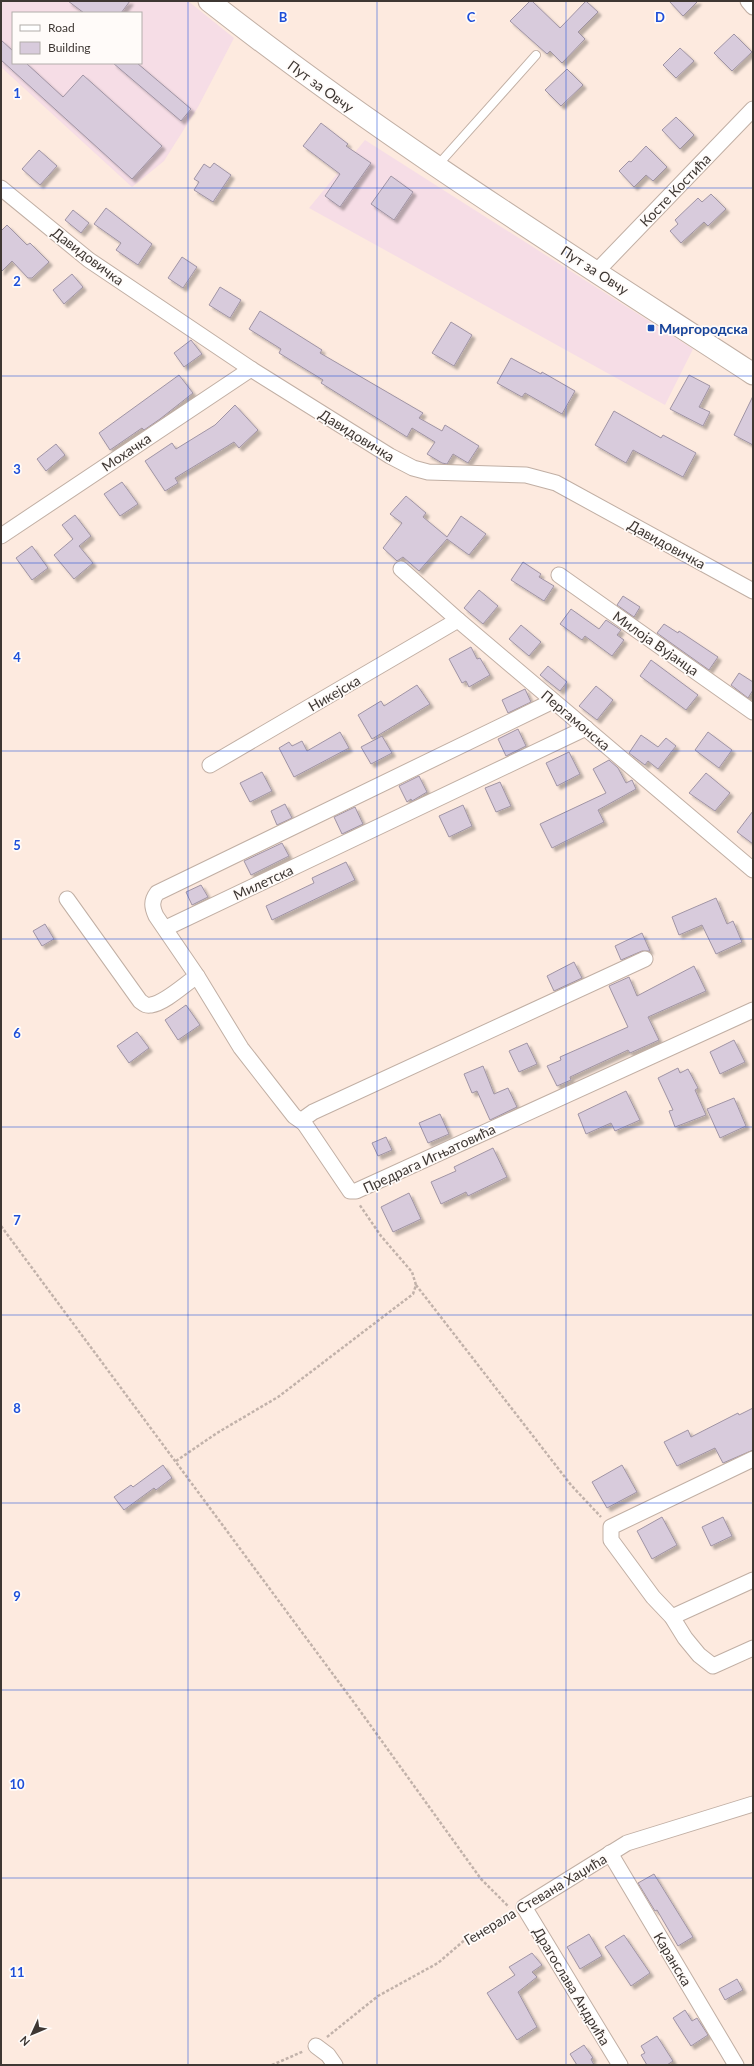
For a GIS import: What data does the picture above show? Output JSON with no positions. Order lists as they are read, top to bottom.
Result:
{
  "streets": {
    "street": [
      "Пут за Овчу",
      "Косте Костића",
      "Давидовичка",
      "Мохачка",
      "Милоја Вујанца",
      "Никејска",
      "Пергамонска",
      "Милетска",
      "Предрага Игњатовића",
      "Генерала Стевана Хаџића",
      "Каранска",
      "Драгослава Андрића"
    ]
  },
  "crossings": [
    ["Пут за Овчу", "Косте Костића"],
    ["Давидовичка", "Мохачка"],
    ["Никејска", "Пергамонска"],
    ["Пергамонска", "Милетска"],
    ["Генерала Стевана Хаџића", "Каранска"],
    ["Генерала Стевана Хаџића", "Драгослава Андрића"]
  ],
  "places": {
    "transit": ["Миргородска"]
  },
  "legend": ["Road", "Building"],
  "north": "bottom left",
  "grid": {
    "columns": ["B", "C", "D"],
    "rows": [
      "1",
      "2",
      "3",
      "4",
      "5",
      "6",
      "7",
      "8",
      "9",
      "10",
      "11"
    ]
  }
}
